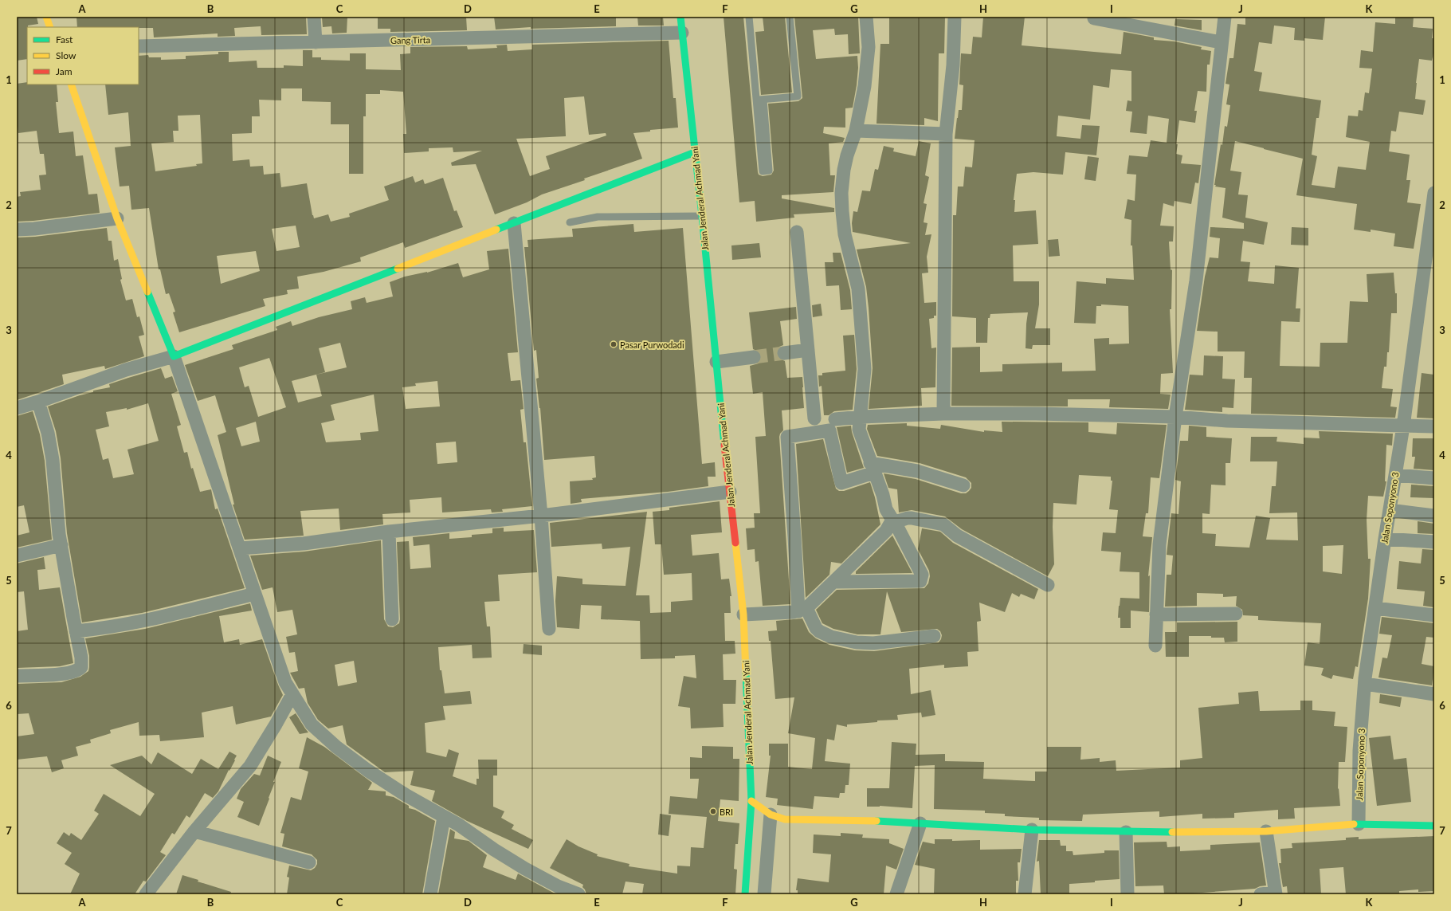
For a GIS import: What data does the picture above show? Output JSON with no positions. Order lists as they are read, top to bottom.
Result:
{
  "streets": {
    "main road": ["Jalan Jenderal Achmad Yani"],
    "street": ["Gang Tirta", "Jalan Soponyono 3"]
  },
  "crossings": [
    ["Gang Tirta", "Jalan Jenderal Achmad Yani"]
  ],
  "places": ["Pasar Purwodadi", "BRI"],
  "legend": ["Fast", "Slow", "Jam"],
  "grid": {
    "columns": [
      "A",
      "B",
      "C",
      "D",
      "E",
      "F",
      "G",
      "H",
      "I",
      "J",
      "K"
    ],
    "rows": [
      "1",
      "2",
      "3",
      "4",
      "5",
      "6",
      "7"
    ]
  }
}
